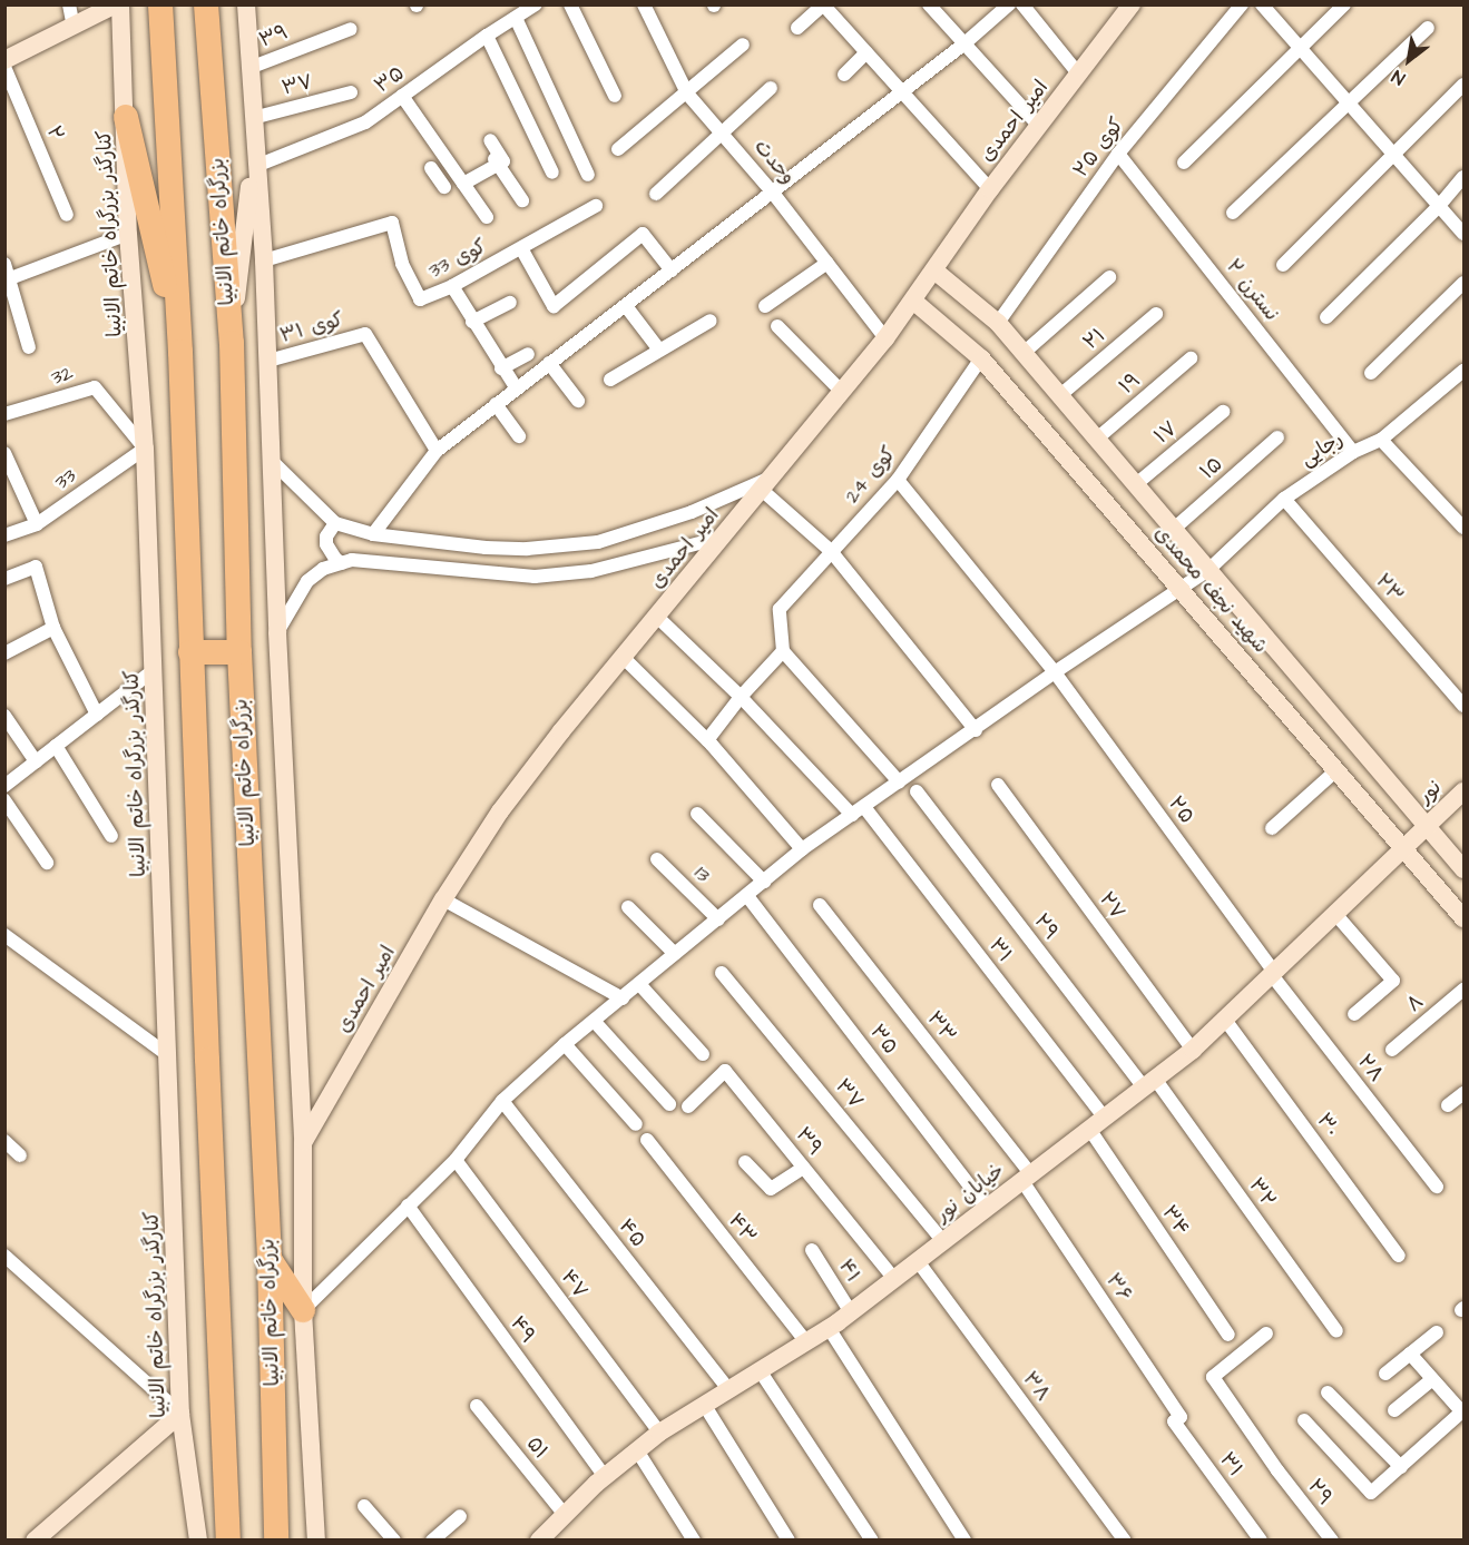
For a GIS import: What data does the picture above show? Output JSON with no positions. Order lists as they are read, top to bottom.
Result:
{
  "streets": {
    "highway": ["بزرگراه خاتم الانبیا"],
    "main road": [
      "امیر احمدی",
      "کنارگذر بزرگراه خاتم الانبیا",
      "شهید نجف محمدی",
      "نور",
      "خیابان نور"
    ],
    "street": [
      "۳۹",
      "۳۵",
      "۳۷",
      "۲",
      "کوی ۲۵",
      "وحدت",
      "کوی 33",
      "نسترن ۲",
      "کوی ۳۱",
      "۲۱",
      "32",
      "۱۹",
      "۱۷",
      "رجایی",
      "۱۵",
      "کوی 24",
      "33",
      "۲۳",
      "۲۵",
      "13",
      "۲۷",
      "۲۹",
      "۳۱",
      "۸",
      "۳۳",
      "۲۸",
      "۳۰",
      "۳۲",
      "۳۴",
      "۴۳",
      "۴۵",
      "۴۱",
      "۴۷",
      "۳۶",
      "۴۹",
      "۳۸",
      "۵۱"
    ]
  },
  "crossings": [
    ["۳۹", "خیابان نور"],
    ["۳۵", "رجایی"],
    ["۳۵", "خیابان نور"],
    ["۳۷", "خیابان نور"],
    ["امیر احمدی", "وحدت"],
    ["امیر احمدی", "شهید نجف محمدی"],
    ["کوی ۲۵", "نسترن ۲"],
    ["کوی ۲۵", "شهید نجف محمدی"],
    ["کنارگذر بزرگراه خاتم الانبیا", "32"],
    ["کنارگذر بزرگراه خاتم الانبیا", "33"],
    ["نسترن ۲", "رجایی"],
    ["۲۱", "شهید نجف محمدی"],
    ["32", "33"],
    ["۱۹", "شهید نجف محمدی"],
    ["۱۷", "شهید نجف محمدی"],
    ["رجایی", "۲۳"],
    ["رجایی", "شهید نجف محمدی"],
    ["رجایی", "۲۵"],
    ["رجایی", "13"],
    ["رجایی", "۳۱"],
    ["رجایی", "۴۵"],
    ["رجایی", "۴۷"],
    ["رجایی", "۴۹"],
    ["۱۵", "شهید نجف محمدی"],
    ["کوی 24", "شهید نجف محمدی"],
    ["کوی 24", "۲۵"],
    ["شهید نجف محمدی", "نور"],
    ["شهید نجف محمدی", "خیابان نور"],
    ["نور", "خیابان نور"],
    ["۲۵", "۲۸"],
    ["۲۵", "خیابان نور"],
    ["۲۷", "خیابان نور"],
    ["۲۹", "خیابان نور"],
    ["۲۹", "۳۲"],
    ["۳۱", "خیابان نور"],
    ["۳۱", "۳۴"],
    ["۳۱", "۳۶"],
    ["۳۳", "خیابان نور"],
    ["۳۳", "۳۶"],
    ["۲۸", "خیابان نور"],
    ["۳۰", "خیابان نور"],
    ["خیابان نور", "۳۲"],
    ["خیابان نور", "۳۴"],
    ["خیابان نور", "۴۳"],
    ["خیابان نور", "۴۵"],
    ["خیابان نور", "۴۱"],
    ["خیابان نور", "۴۷"],
    ["خیابان نور", "۳۶"],
    ["خیابان نور", "۴۹"],
    ["خیابان نور", "۳۸"],
    ["خیابان نور", "۵۱"]
  ],
  "north": "bottom left"
}
